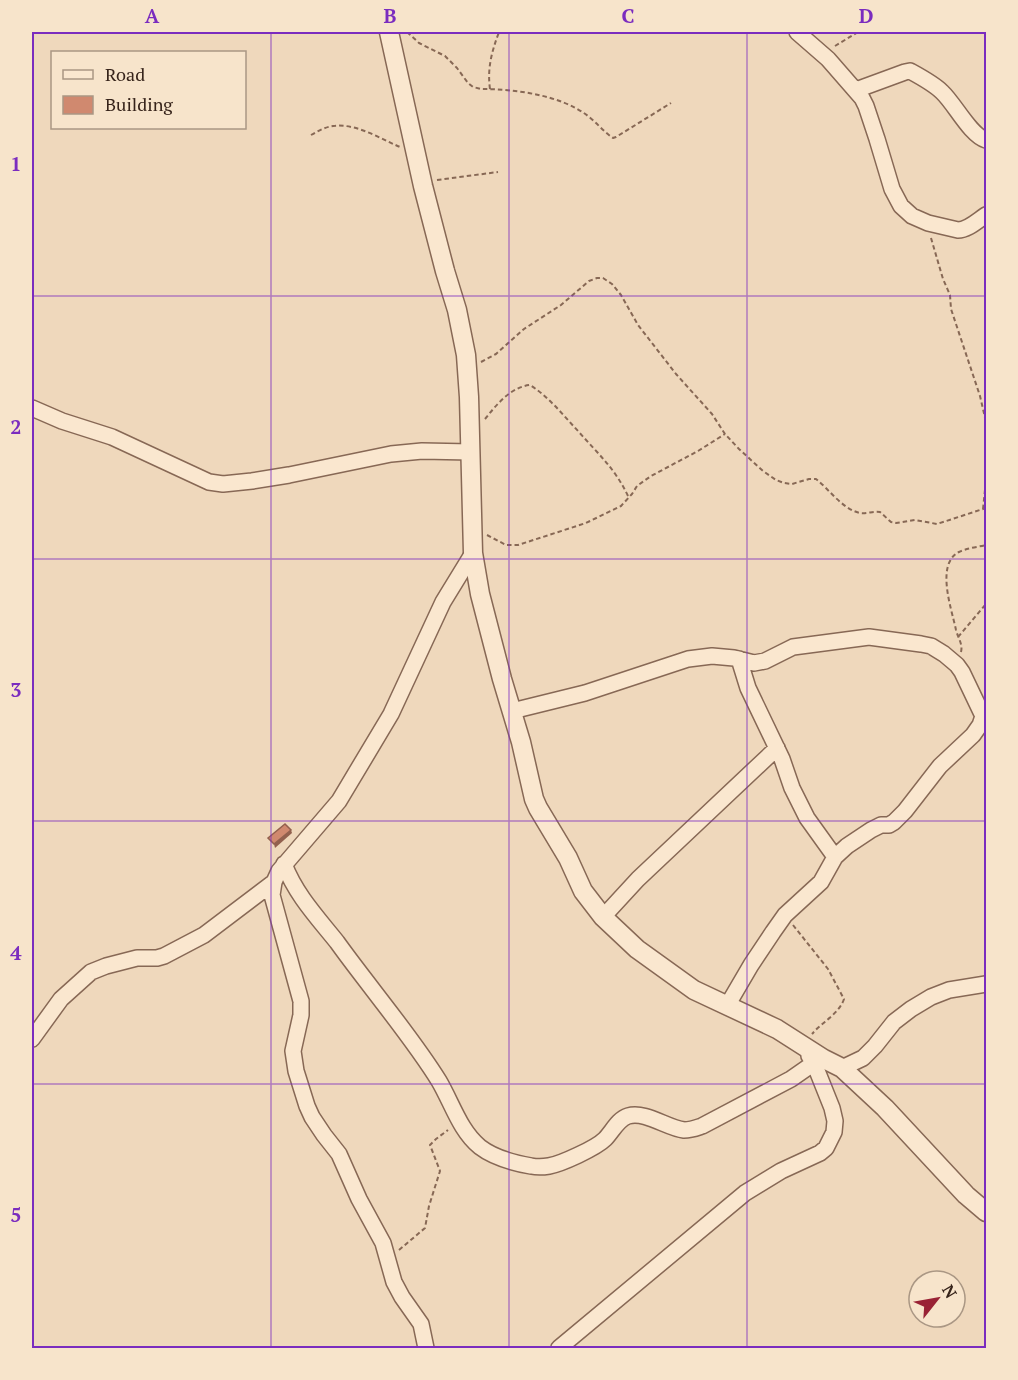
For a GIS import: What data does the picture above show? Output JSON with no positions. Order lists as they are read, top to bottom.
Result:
{
  "legend": ["Road", "Building"],
  "north": "top right",
  "grid": {
    "columns": [
      "A",
      "B",
      "C",
      "D"
    ],
    "rows": [
      "1",
      "2",
      "3",
      "4",
      "5"
    ]
  }
}
